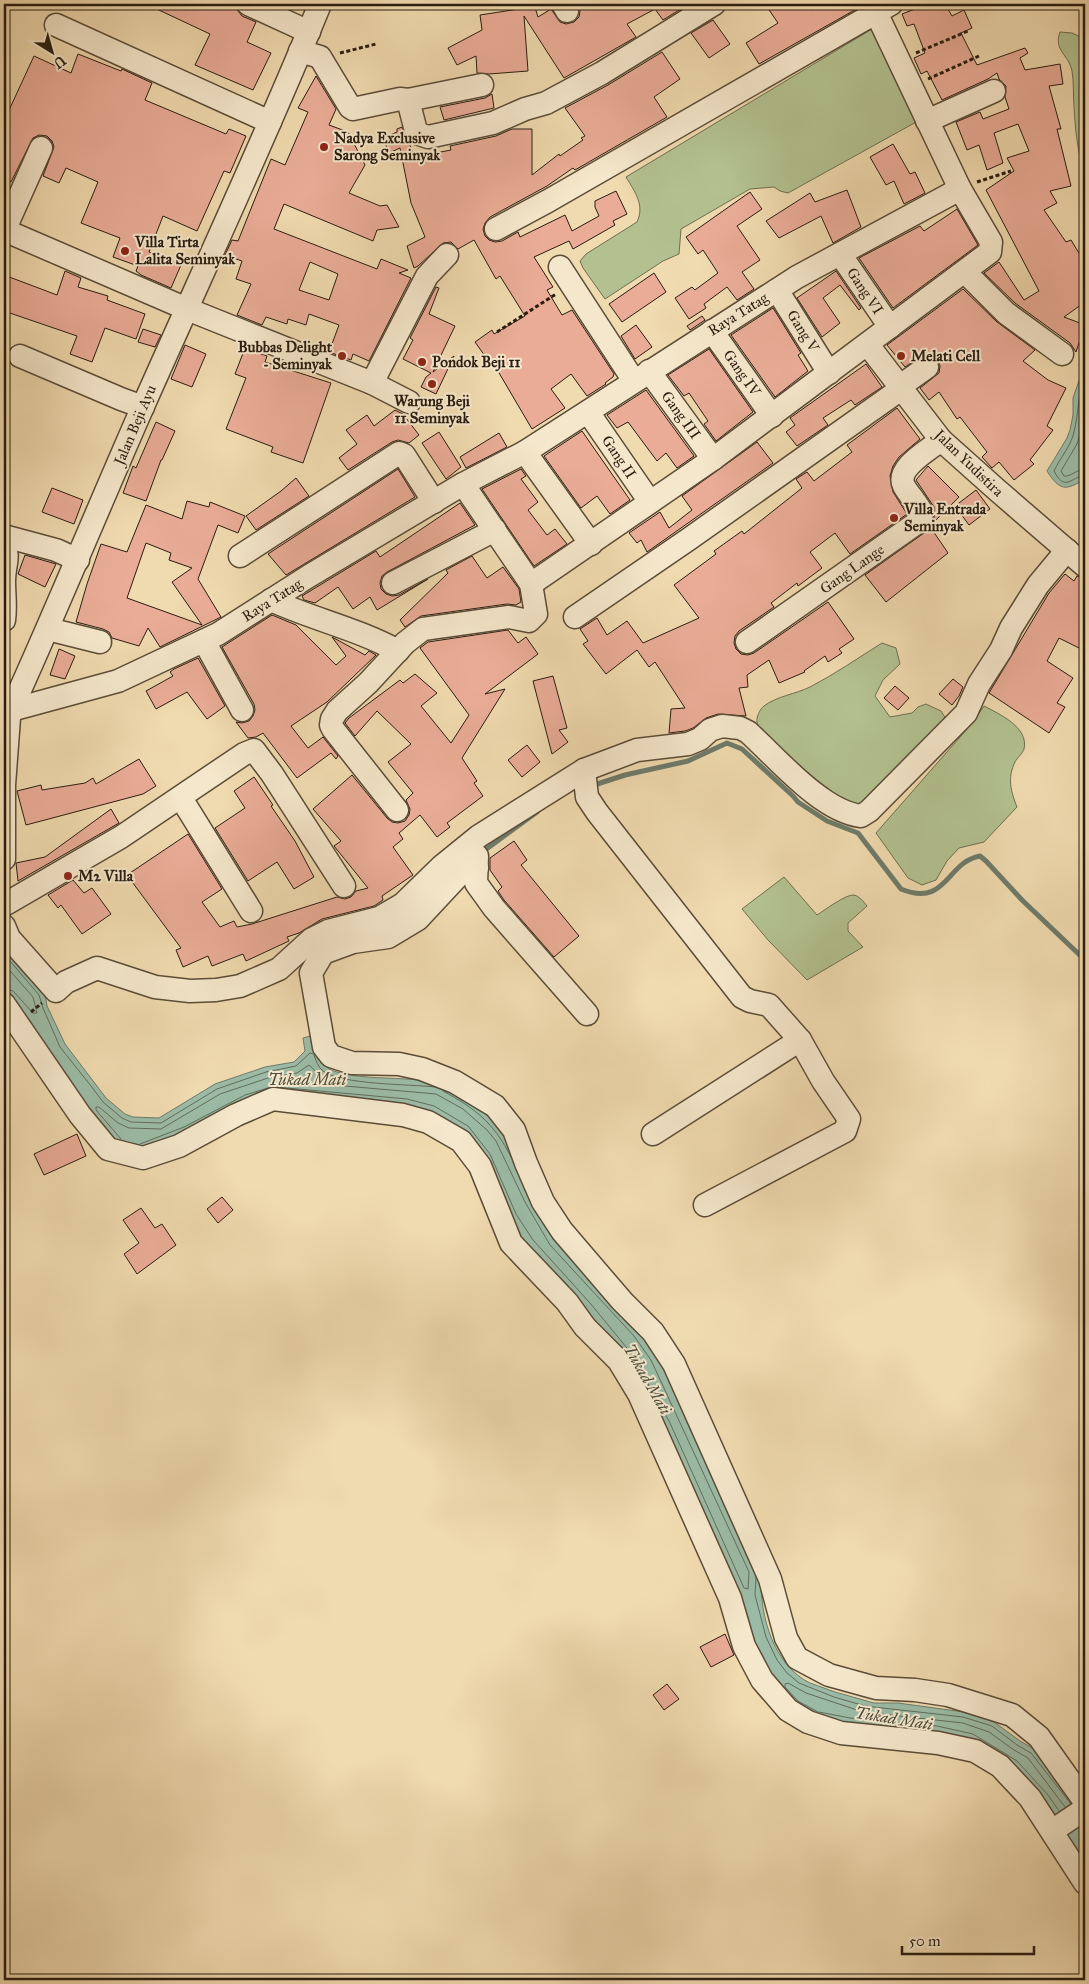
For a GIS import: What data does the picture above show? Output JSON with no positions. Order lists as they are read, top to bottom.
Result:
{
  "streets": {
    "street": [
      "Gang VI",
      "Raya Tatag",
      "Gang V",
      "Gang IV",
      "Gang III",
      "Jalan Beji Ayu",
      "Gang II",
      "Jalan Yudistira",
      "Gang Lange"
    ]
  },
  "crossings": [
    ["Gang VI", "Raya Tatag"],
    ["Raya Tatag", "Gang V"],
    ["Raya Tatag", "Gang IV"],
    ["Raya Tatag", "Gang III"],
    ["Raya Tatag", "Jalan Beji Ayu"],
    ["Raya Tatag", "Gang II"],
    ["Jalan Yudistira", "Gang Lange"]
  ],
  "water": ["Tukad Mati"],
  "places": [
    "Nadya Exclusive Sarong Seminyak",
    "Villa Tirta Lalita Seminyak",
    "Bubbas Delight - Seminyak",
    "Melati Cell",
    "Pondok Beji 11",
    "Warung Beji 11 Seminyak",
    "Villa Entrada Seminyak",
    "M2 Villa"
  ],
  "scale_bar": "50 m",
  "north": "bottom right"
}
